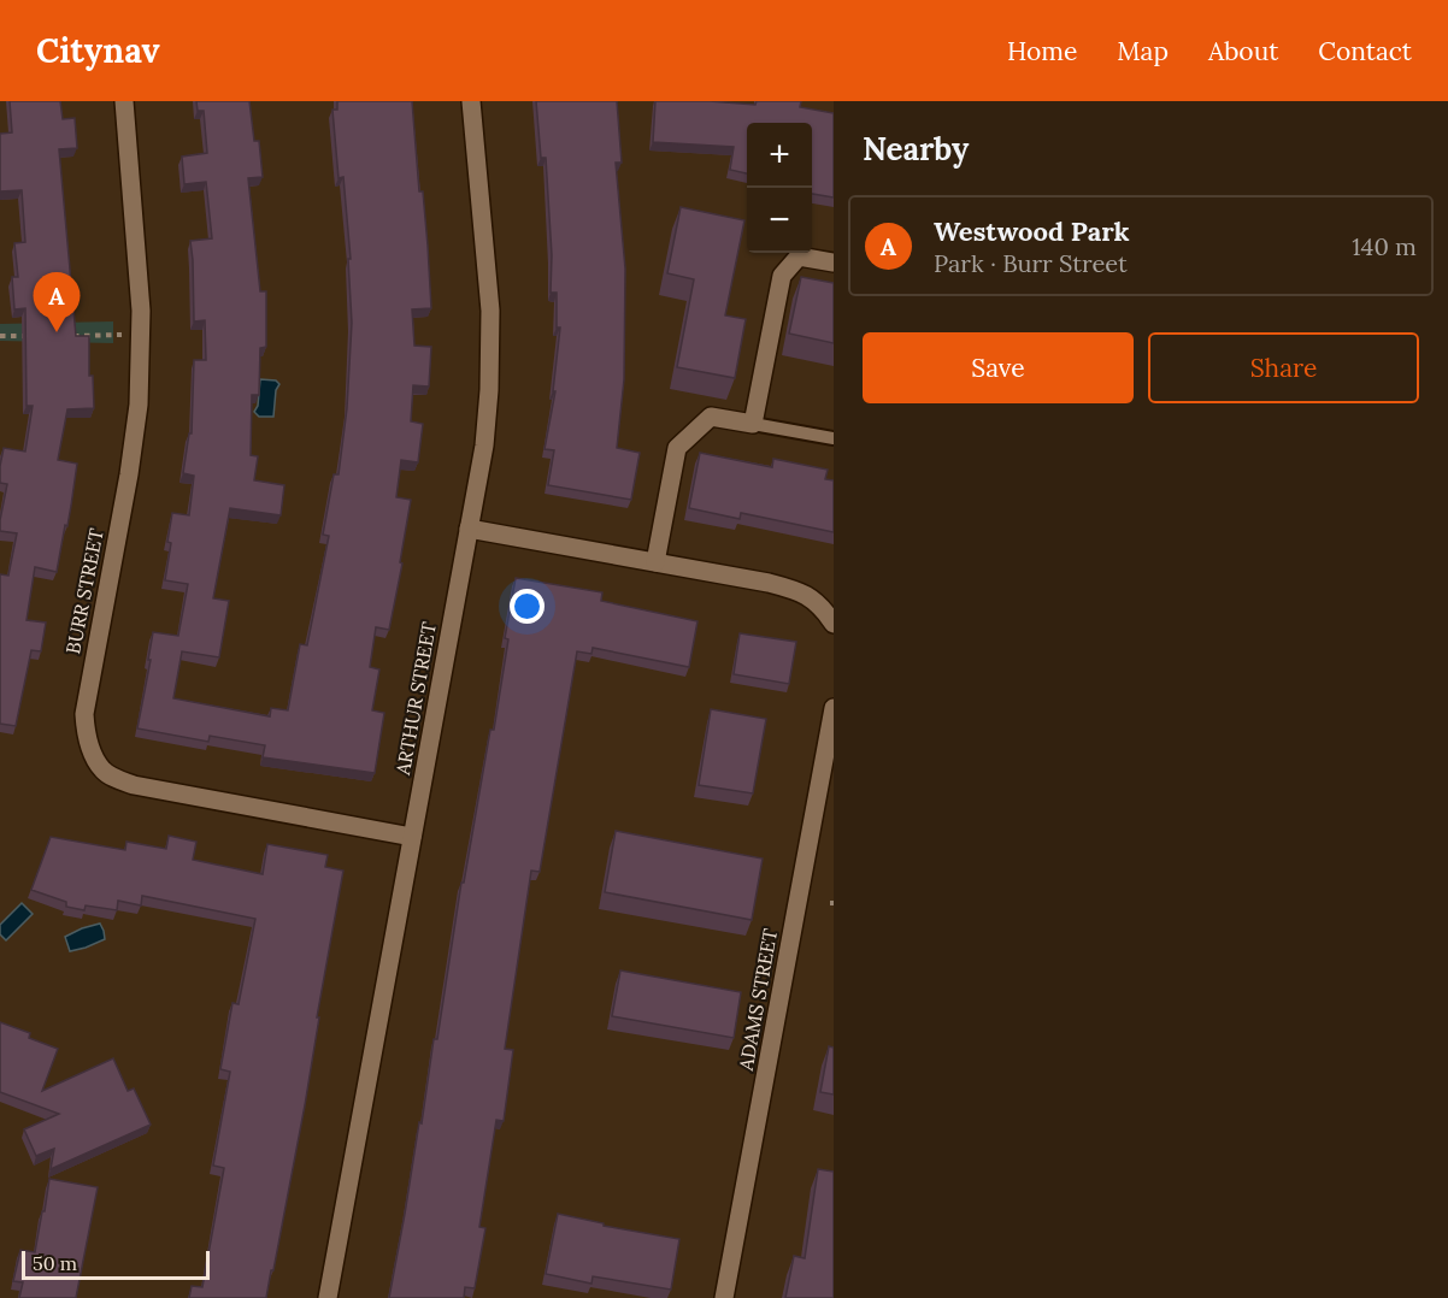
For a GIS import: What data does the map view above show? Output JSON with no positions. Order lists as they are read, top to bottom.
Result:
{
  "streets": {
    "street": ["BURR STREET", "ARTHUR STREET", "ADAMS STREET"]
  },
  "crossings": [
    ["BURR STREET", "ARTHUR STREET"]
  ],
  "scale_bar": "50 m",
  "page": {
    "header": "Citynav",
    "nav": [
      "Home",
      "Map",
      "About",
      "Contact"
    ],
    "heading": "Nearby",
    "map_buttons": ["+", "−"],
    "list": [
      {
        "mark": "A",
        "name": "Westwood Park",
        "note": "Park · Burr Street",
        "value": "140 m"
      }
    ],
    "pins": "A",
    "buttons": ["Save", "Share"],
    "scale": "50 m"
  }
}
